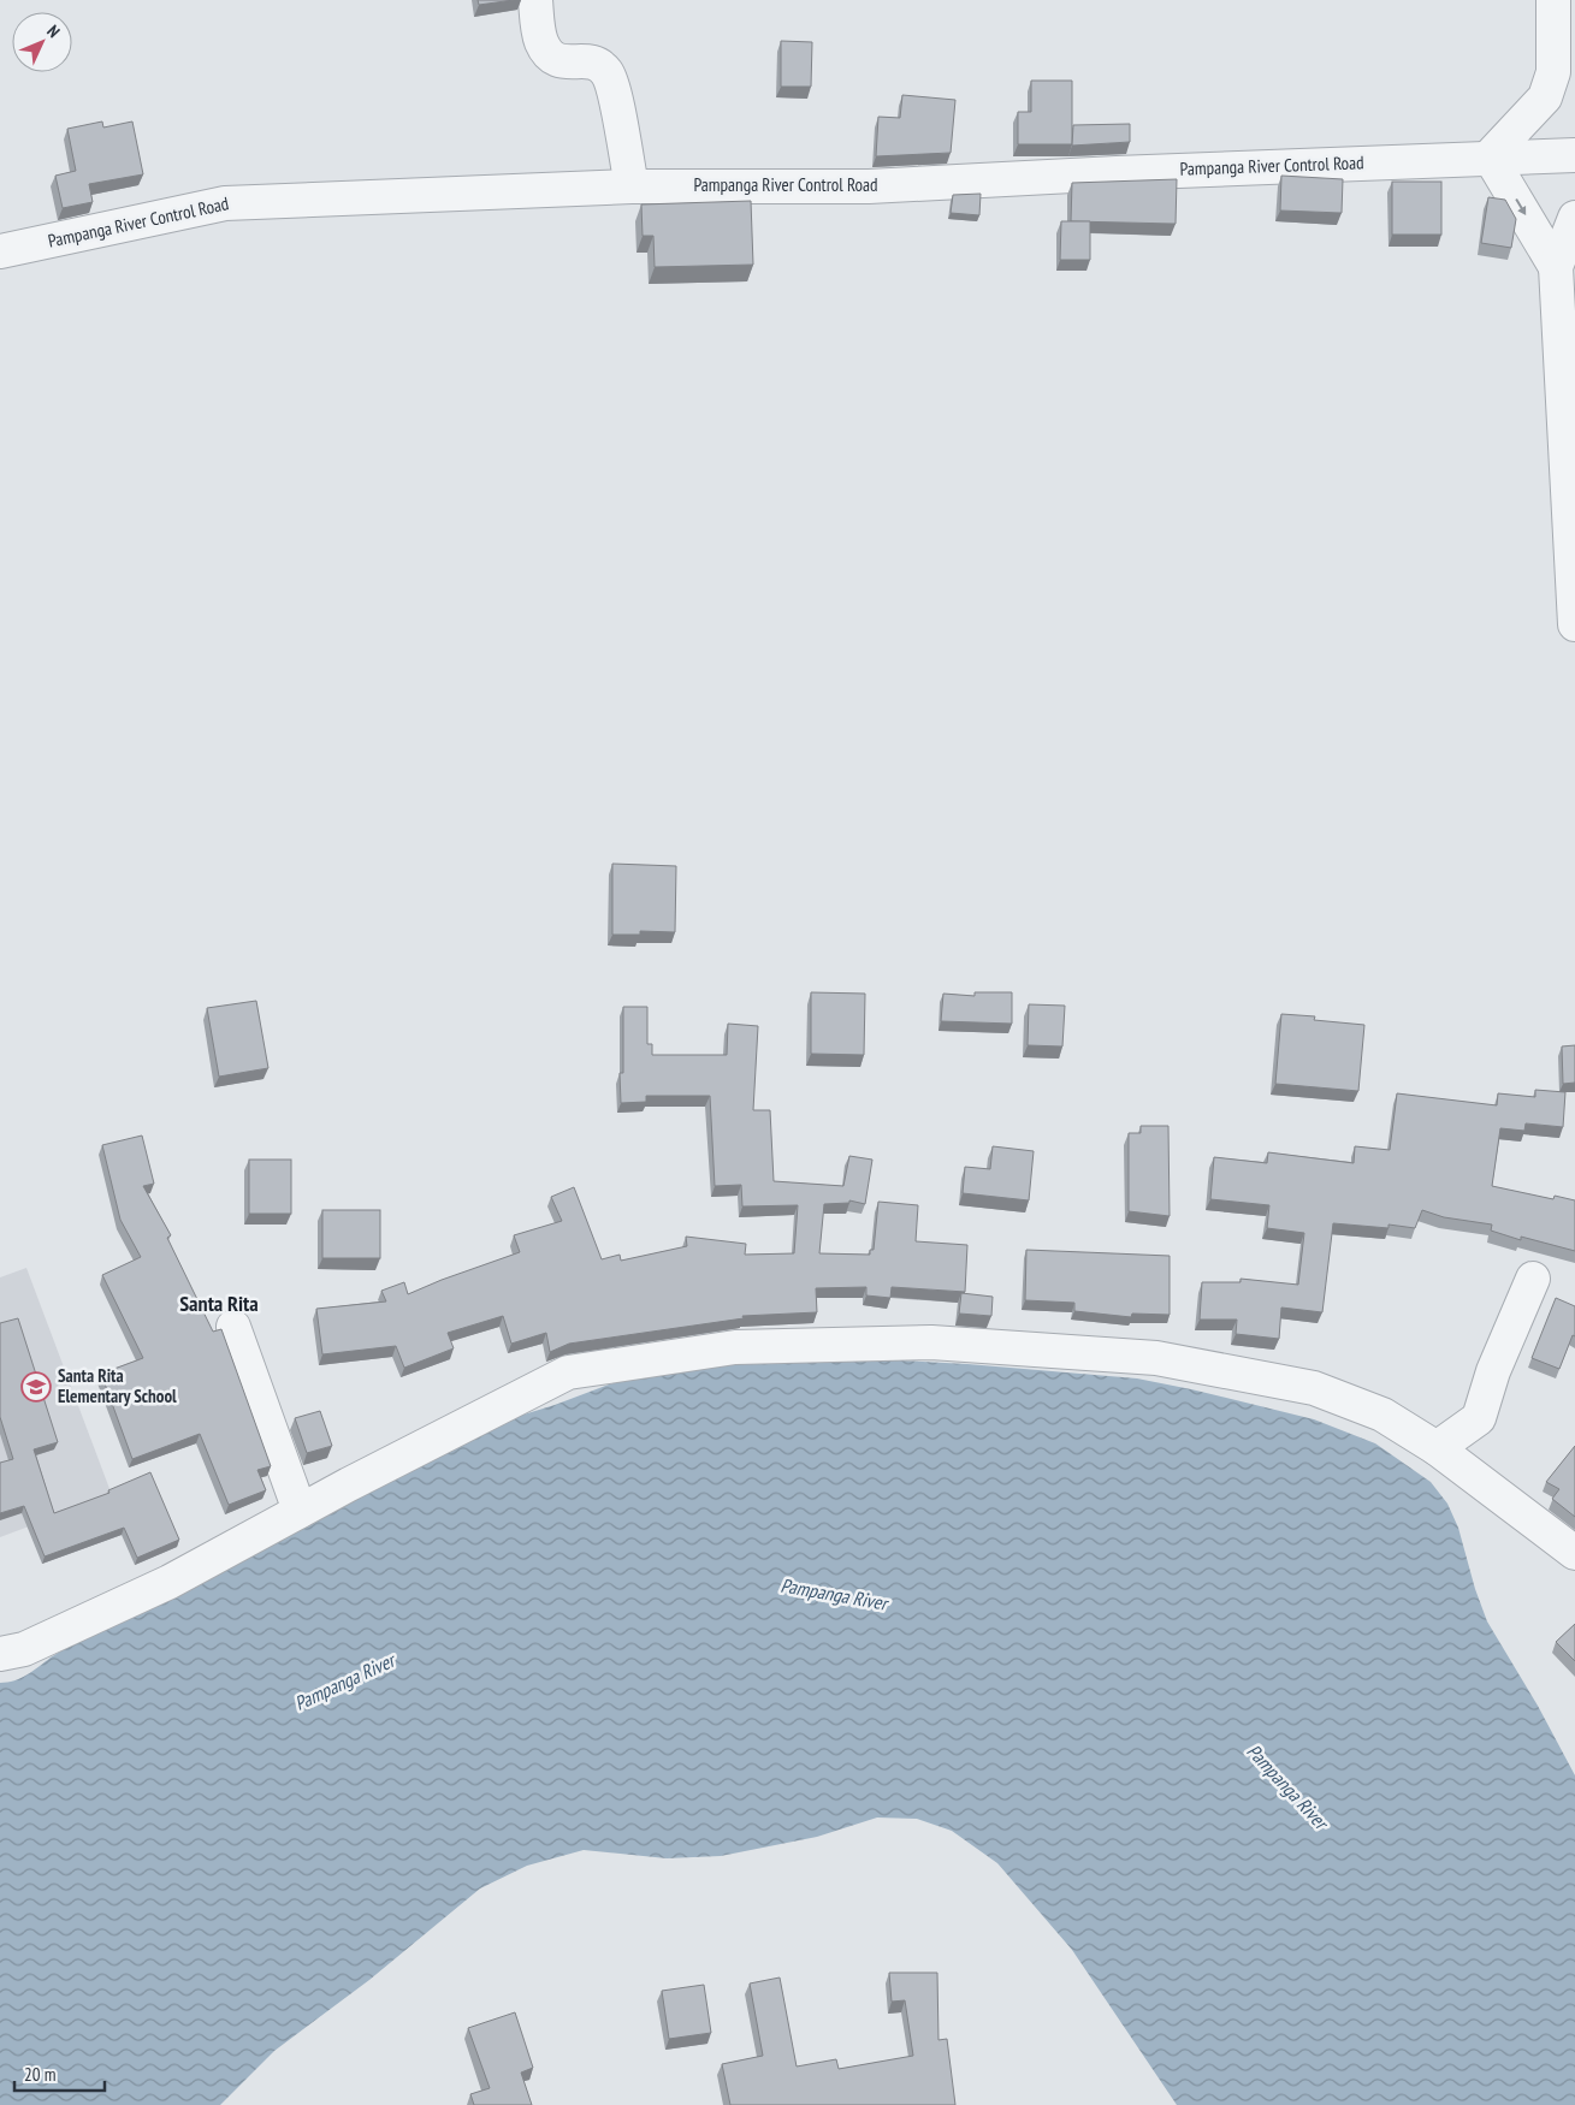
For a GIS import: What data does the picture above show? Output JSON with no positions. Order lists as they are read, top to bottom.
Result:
{
  "streets": {
    "street": ["Pampanga River Control Road"]
  },
  "districts": ["Santa Rita"],
  "water": ["Pampanga River"],
  "places": {
    "school or university": ["Santa Rita Elementary School"]
  },
  "scale_bar": "20 m",
  "north": "top right"
}
